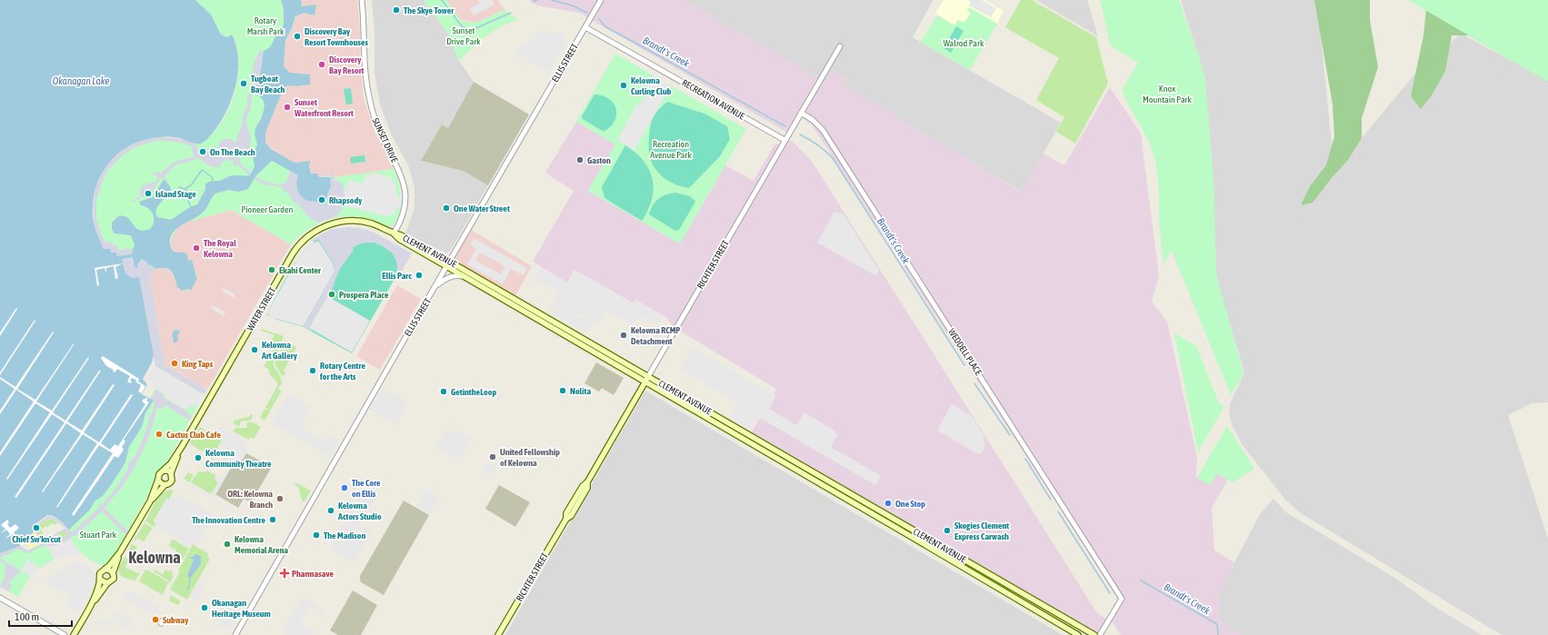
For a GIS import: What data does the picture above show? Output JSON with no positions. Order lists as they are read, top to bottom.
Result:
{
  "streets": {
    "main road": ["CLEMENT AVENUE", "RICHTER STREET", "WATER STREET"],
    "street": [
      "ELLIS STREET",
      "RECREATION AVENUE",
      "SUNSET DRIVE",
      "WEDDELL PLACE"
    ]
  },
  "crossings": [
    ["ELLIS STREET", "RECREATION AVENUE"],
    ["ELLIS STREET", "CLEMENT AVENUE"],
    ["RECREATION AVENUE", "RICHTER STREET"],
    ["SUNSET DRIVE", "CLEMENT AVENUE"],
    ["SUNSET DRIVE", "WATER STREET"],
    ["CLEMENT AVENUE", "RICHTER STREET"],
    ["CLEMENT AVENUE", "WATER STREET"],
    ["RICHTER STREET", "WEDDELL PLACE"]
  ],
  "districts": ["Kelowna"],
  "water": ["Brandt's Creek", "Okanagan Lake"],
  "parks": [
    "Rotary Marsh Park",
    "Sunset Drive Park",
    "Walrod Park",
    "Knox Mountain Park",
    "Recreation Avenue Park",
    "Pioneer Garden",
    "Stuart Park"
  ],
  "places": {
    "other": [
      "The Skye Tower",
      "Discovery Bay Resort Townhouses",
      "Discovery Bay Resort",
      "Tugboat Bay Beach",
      "Kelowna Curling Club",
      "Sunset Waterfront Resort",
      "On The Beach",
      "Gaston",
      "Island Stage",
      "Rhapsody",
      "One Water Street",
      "The Royal Kelowna",
      "Ekahi Center",
      "Ellis Parc",
      "Prospera Place",
      "Kelowna RCMP Detachment",
      "Kelowna Art Gallery",
      "King Taps",
      "Rotary Centre for the Arts",
      "Nolita",
      "GetintheLoop",
      "Cactus Club Cafe",
      "United Fellowship of Kelowna",
      "Kelowna Community Theatre",
      "The Core on Ellis",
      "ORL: Kelowna Branch",
      "One Stop",
      "Kelowna Actors Studio",
      "The Innovation Centre",
      "Chief Sw'kn'cut",
      "Skogies Clement Express Carwash",
      "The Madison",
      "Kelowna Memorial Arena",
      "Okanagan Heritage Museum",
      "Subway"
    ],
    "health": ["Pharmasave"]
  },
  "scale_bar": "100 m"
}
